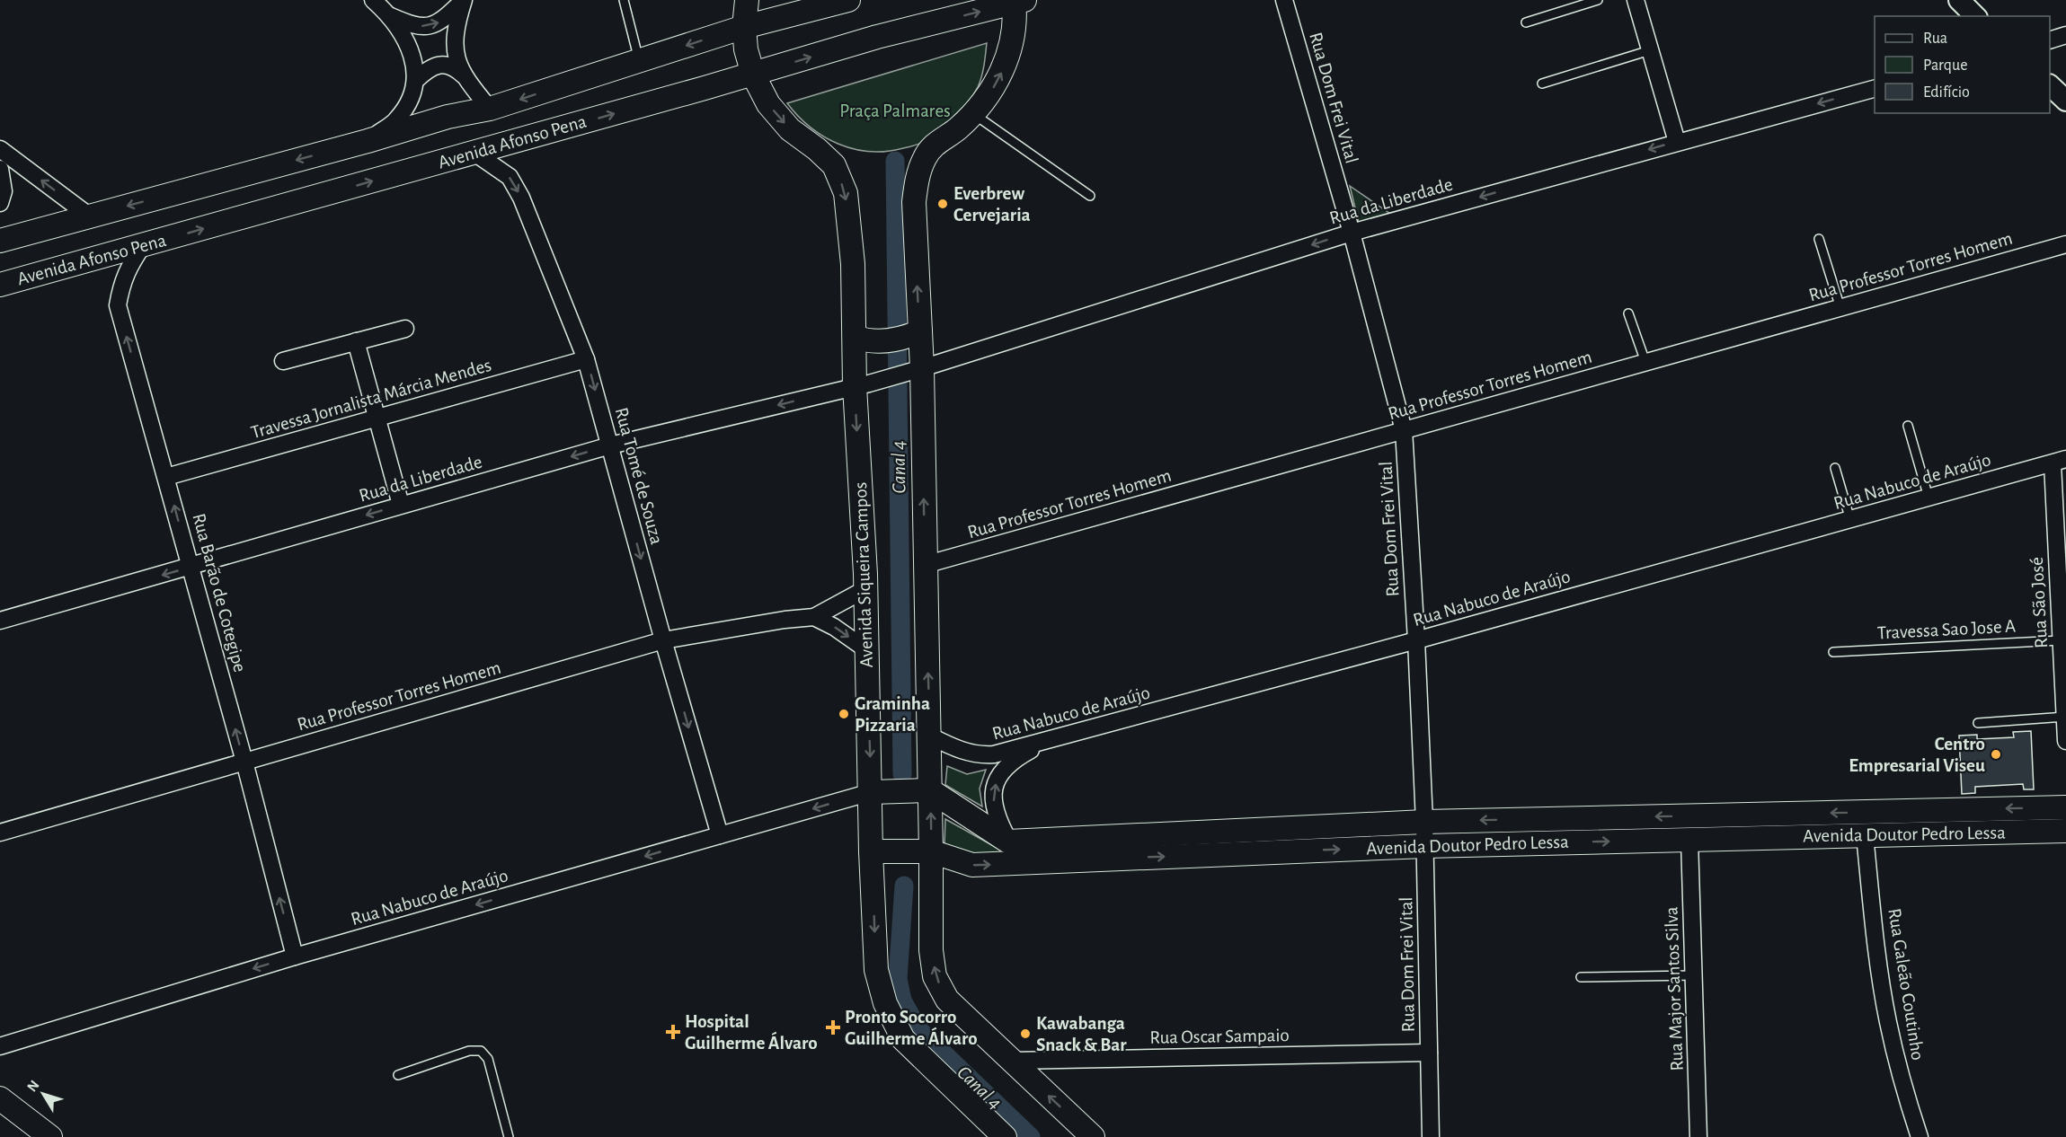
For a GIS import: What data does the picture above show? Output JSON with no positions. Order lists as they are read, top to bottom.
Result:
{
  "streets": {
    "main road": ["Avenida Afonso Pena", "Avenida Siqueira Campos", "Avenida Doutor Pedro Lessa"],
    "street": [
      "Rua Dom Frei Vital",
      "Rua da Liberdade",
      "Rua Professor Torres Homem",
      "Travessa Jornalista Márcia Mendes",
      "Rua Tomé de Souza",
      "Rua Nabuco de Araújo",
      "Rua Barão de Cotegipe",
      "Rua São José",
      "Rua Galeão Coutinho",
      "Rua Major Santos Silva",
      "Rua Oscar Sampaio"
    ],
    "lane": ["Travessa Sao Jose A"]
  },
  "crossings": [
    ["Rua Dom Frei Vital", "Rua da Liberdade"],
    ["Rua Dom Frei Vital", "Rua Professor Torres Homem"],
    ["Rua Dom Frei Vital", "Rua Nabuco de Araújo"],
    ["Rua Dom Frei Vital", "Avenida Doutor Pedro Lessa"],
    ["Rua Dom Frei Vital", "Rua Oscar Sampaio"],
    ["Avenida Afonso Pena", "Rua Tomé de Souza"],
    ["Avenida Afonso Pena", "Avenida Siqueira Campos"],
    ["Avenida Afonso Pena", "Rua Barão de Cotegipe"],
    ["Rua da Liberdade", "Rua Tomé de Souza"],
    ["Rua da Liberdade", "Avenida Siqueira Campos"],
    ["Rua da Liberdade", "Rua Barão de Cotegipe"],
    ["Rua Professor Torres Homem", "Rua Tomé de Souza"],
    ["Rua Professor Torres Homem", "Avenida Siqueira Campos"],
    ["Rua Professor Torres Homem", "Rua Barão de Cotegipe"],
    ["Travessa Jornalista Márcia Mendes", "Rua Tomé de Souza"],
    ["Travessa Jornalista Márcia Mendes", "Rua Barão de Cotegipe"],
    ["Rua Tomé de Souza", "Rua Nabuco de Araújo"],
    ["Rua Nabuco de Araújo", "Avenida Siqueira Campos"],
    ["Rua Nabuco de Araújo", "Rua Barão de Cotegipe"],
    ["Rua Nabuco de Araújo", "Rua São José"],
    ["Avenida Siqueira Campos", "Avenida Doutor Pedro Lessa"],
    ["Rua São José", "Travessa Sao Jose A"],
    ["Avenida Doutor Pedro Lessa", "Rua Galeão Coutinho"],
    ["Avenida Doutor Pedro Lessa", "Rua Major Santos Silva"]
  ],
  "one_way": [
    "Rua da Liberdade",
    "Rua Tomé de Souza",
    "Rua Nabuco de Araújo",
    "Rua Barão de Cotegipe"
  ],
  "water": ["Canal 4"],
  "parks": ["Praça Palmares"],
  "places": {
    "other": [
      "Everbrew Cervejaria",
      "Graminha Pizzaria",
      "Centro Empresarial Viseu",
      "Kawabanga Snack & Bar"
    ],
    "health": ["Pronto Socorro Guilherme Álvaro", "Hospital Guilherme Álvaro"]
  },
  "legend": ["Rua", "Parque", "Edifício"],
  "north": "top left"
}
